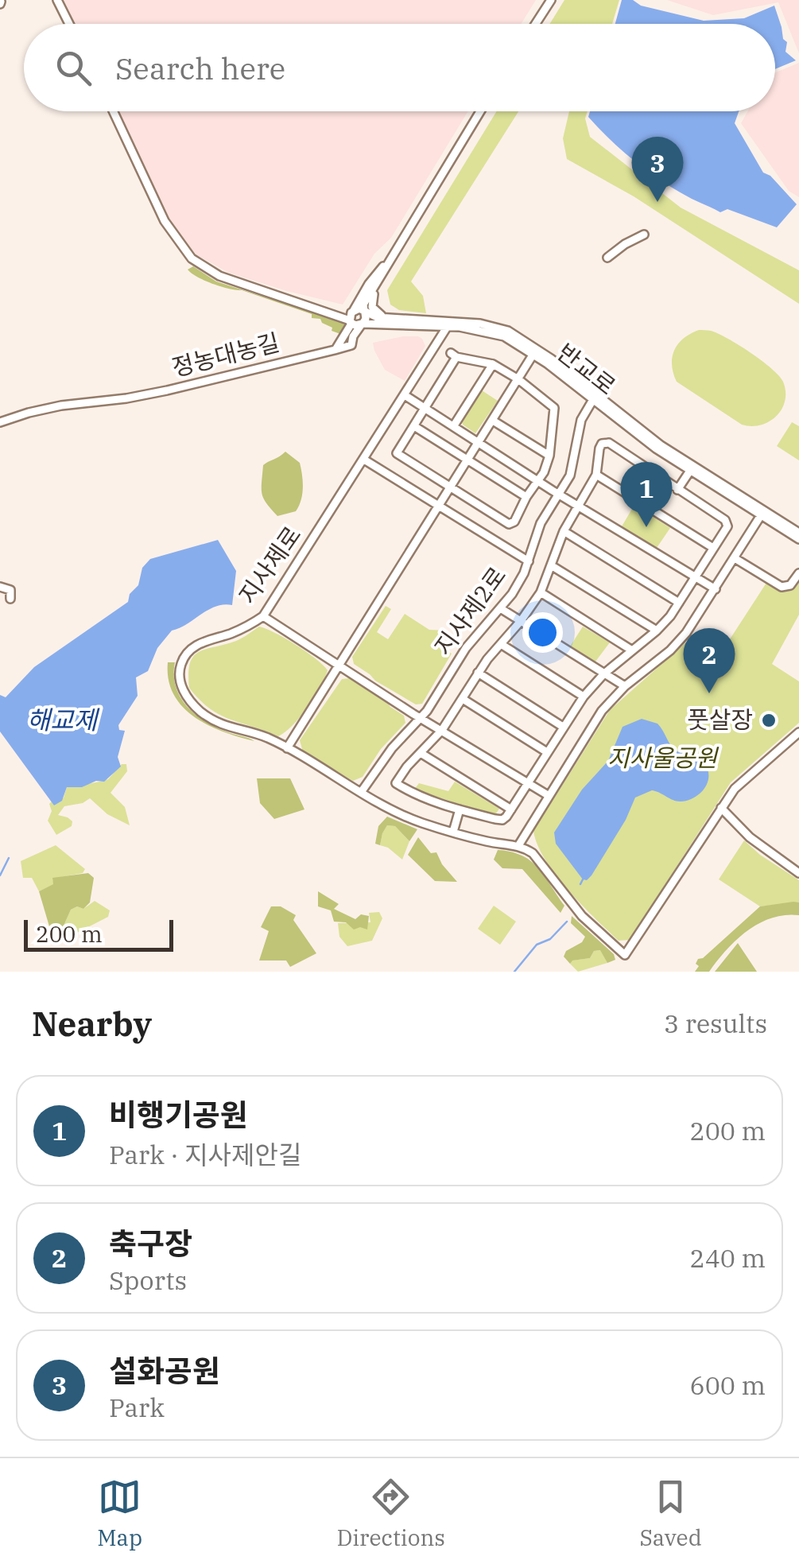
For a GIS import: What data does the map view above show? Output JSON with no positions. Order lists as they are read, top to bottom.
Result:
{
  "streets": {
    "street": [
      "정농대농길",
      "반교로",
      "지사제로",
      "지사제2로"
    ]
  },
  "crossings": [
    ["반교로", "지사제로"],
    ["반교로", "지사제2로"],
    ["지사제로", "지사제2로"]
  ],
  "water": ["해교제"],
  "parks": ["지사울공원"],
  "places": ["풋살장"],
  "scale_bar": "200 m",
  "page": {
    "search": "Search here",
    "pins": ["3", "1", "2"],
    "scale": "200 m",
    "heading": ["Nearby", "3 results"],
    "list": [
      {
        "mark": "1",
        "name": "비행기공원",
        "note": "Park · 지사제안길",
        "value": "200 m"
      },
      {
        "mark": "2",
        "name": "축구장",
        "note": "Sports",
        "value": "240 m"
      },
      {
        "mark": "3",
        "name": "설화공원",
        "note": "Park",
        "value": "600 m"
      }
    ],
    "nav": ["Map", "Directions", "Saved"]
  }
}
